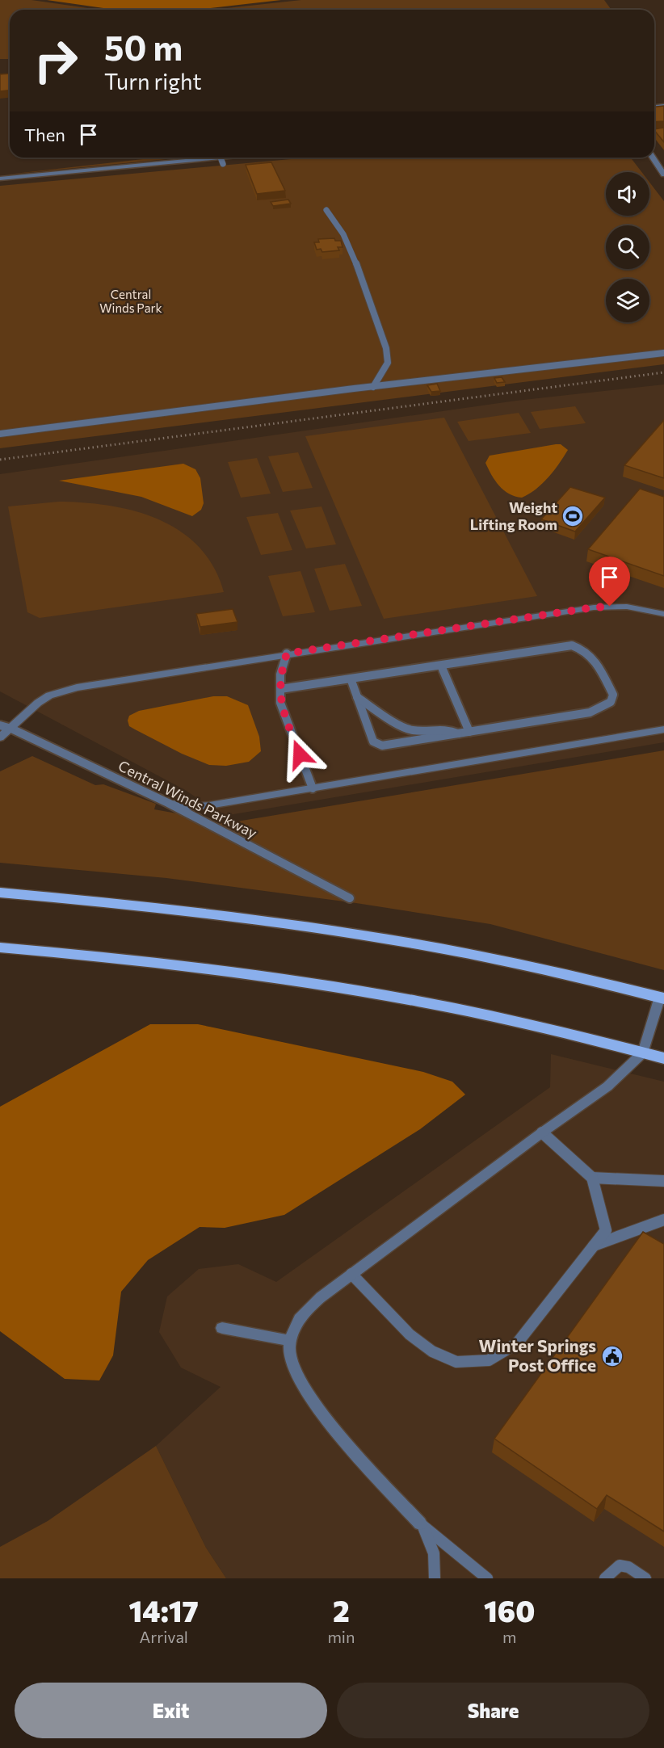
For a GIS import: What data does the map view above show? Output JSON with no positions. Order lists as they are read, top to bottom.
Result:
{
  "streets": {
    "lane": ["Central Winds Parkway"]
  },
  "parks": ["Central Winds Park"],
  "places": {
    "sports": ["Weight Lifting Room"],
    "public building": ["Winter Springs Post Office"]
  },
  "page": {
    "turn": ["50 m", "Turn right"],
    "then": "Then",
    "eta": [
      "14:17",
      "Arrival",
      "2",
      "min",
      "160",
      "m"
    ],
    "buttons": ["Exit", "Share"]
  }
}
